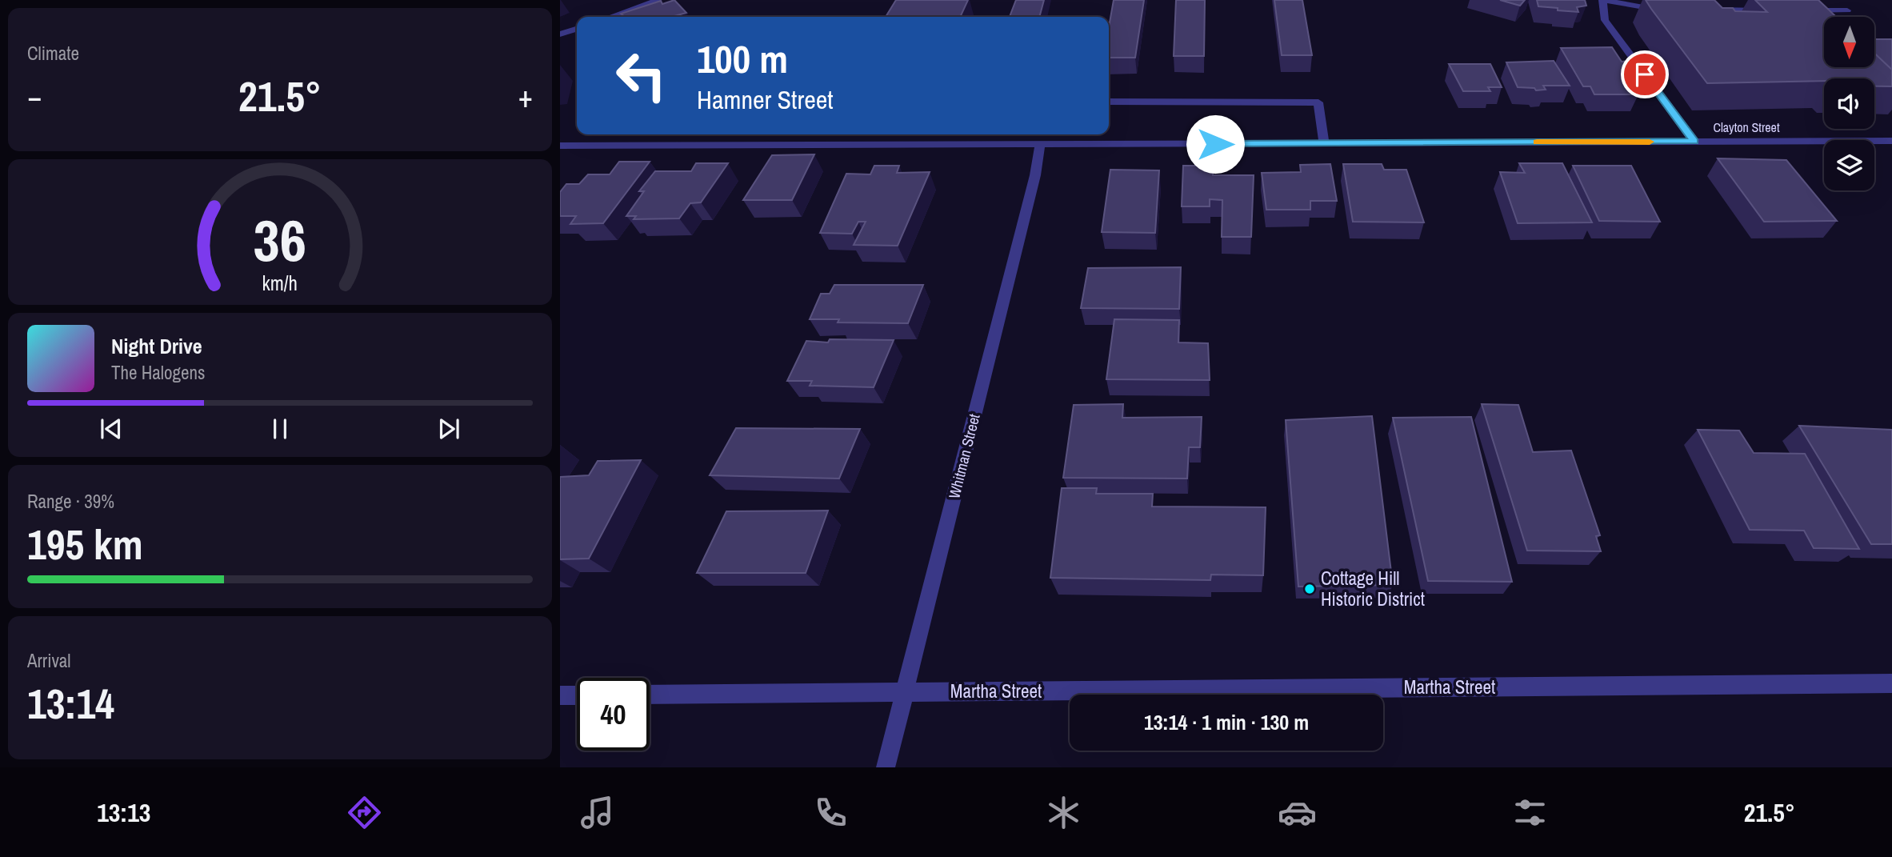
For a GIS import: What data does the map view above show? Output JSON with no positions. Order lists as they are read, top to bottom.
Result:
{
  "streets": {
    "street": ["Clayton Street", "Whitman Street", "Martha Street"]
  },
  "crossings": [
    ["Clayton Street", "Whitman Street"],
    ["Whitman Street", "Martha Street"]
  ],
  "places": ["Cottage Hill Historic District"],
  "north": "bottom",
  "page": {
    "tile": [
      "Climate",
      ["Range · 39%", "195 km"],
      ["Arrival", "13:14"]
    ],
    "turn": ["100 m", "Hamner Street"],
    "heat": ["−", "21.5°", "+"],
    "song": ["Night Drive", "The Halogens"],
    "limit": "40",
    "trip": "13:14 · 1 min · 130 m",
    "tabs": ["13:13", "21.5°"],
    "gauge": ["36", "km/h"]
  }
}
